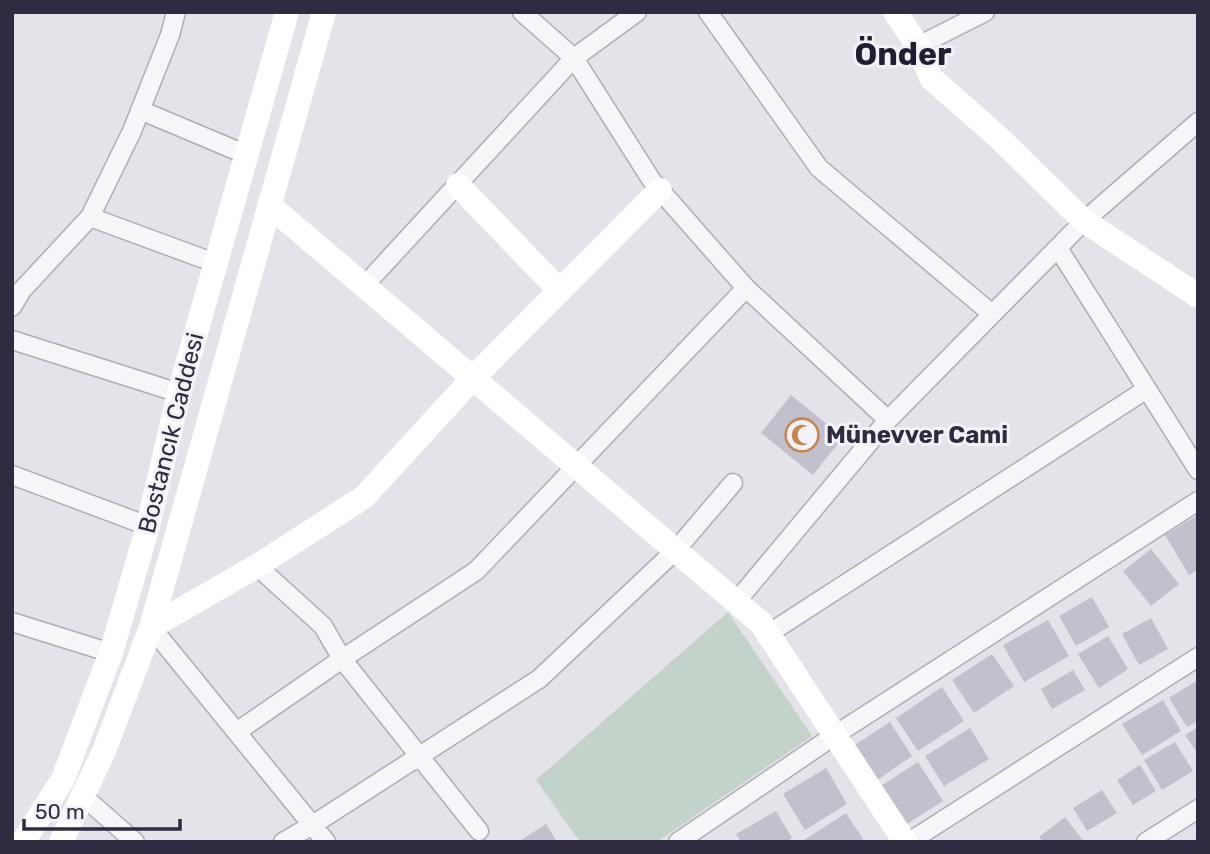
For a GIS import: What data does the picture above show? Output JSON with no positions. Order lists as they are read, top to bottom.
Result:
{
  "streets": {
    "street": ["Bostancık Caddesi"]
  },
  "districts": ["Önder"],
  "places": {
    "mosque": ["Münevver Cami"]
  },
  "scale_bar": "50 m"
}
